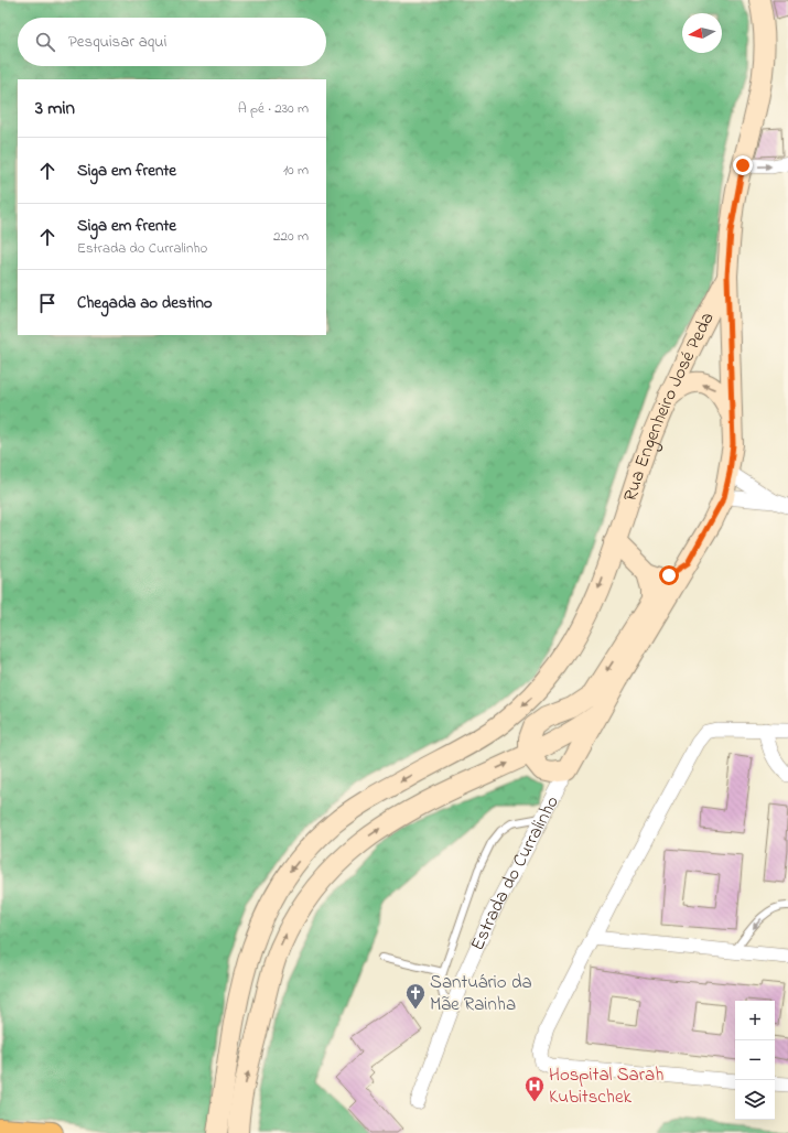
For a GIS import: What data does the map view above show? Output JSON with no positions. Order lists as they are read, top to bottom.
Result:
{
  "streets": {
    "street": ["Rua Engenheiro José Peda", "Estrada do Curralinho"]
  },
  "places": {
    "church": ["Santuário da Mãe Rainha"],
    "hospital": ["Hospital Sarah Kubitschek"]
  },
  "north": "left",
  "page": {
    "search": "Pesquisar aqui",
    "heading": ["3 min", "A pé · 230 m"],
    "list": [
      ["Siga em frente", "10 m"],
      ["Siga em frente", "Estrada do Curralinho", "220 m"],
      "Chegada ao destino"
    ],
    "map_buttons": ["+", "−"]
  }
}
